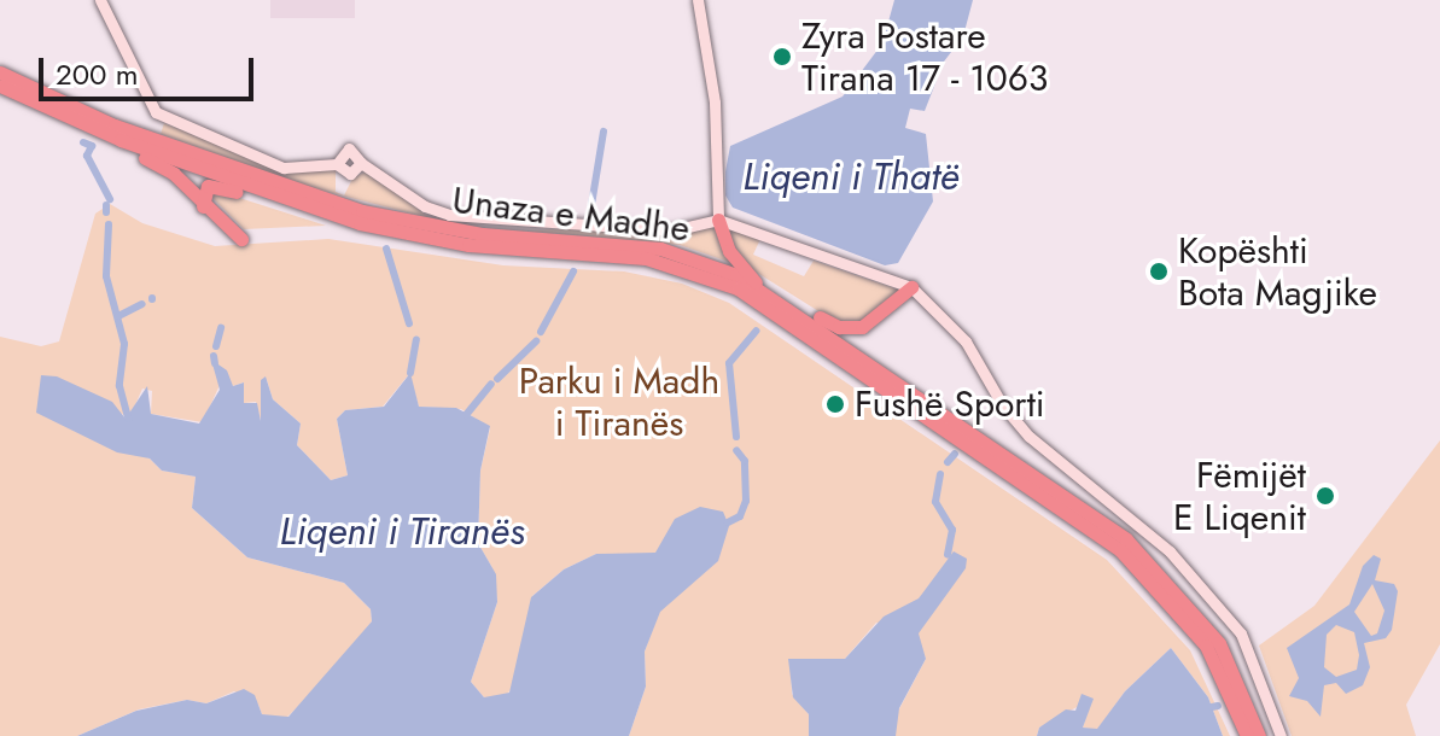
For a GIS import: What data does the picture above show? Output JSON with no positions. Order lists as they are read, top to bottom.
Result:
{
  "streets": {
    "highway": ["Unaza e Madhe"]
  },
  "water": ["Liqeni i Thatë", "Liqeni i Tiranës"],
  "parks": ["Parku i Madh i Tiranës"],
  "places": [
    "Zyra Postare Tirana 17 - 1063",
    "Kopështi Bota Magjike",
    "Fushë Sporti",
    "Fëmijët E Liqenit"
  ],
  "scale_bar": "200 m"
}
